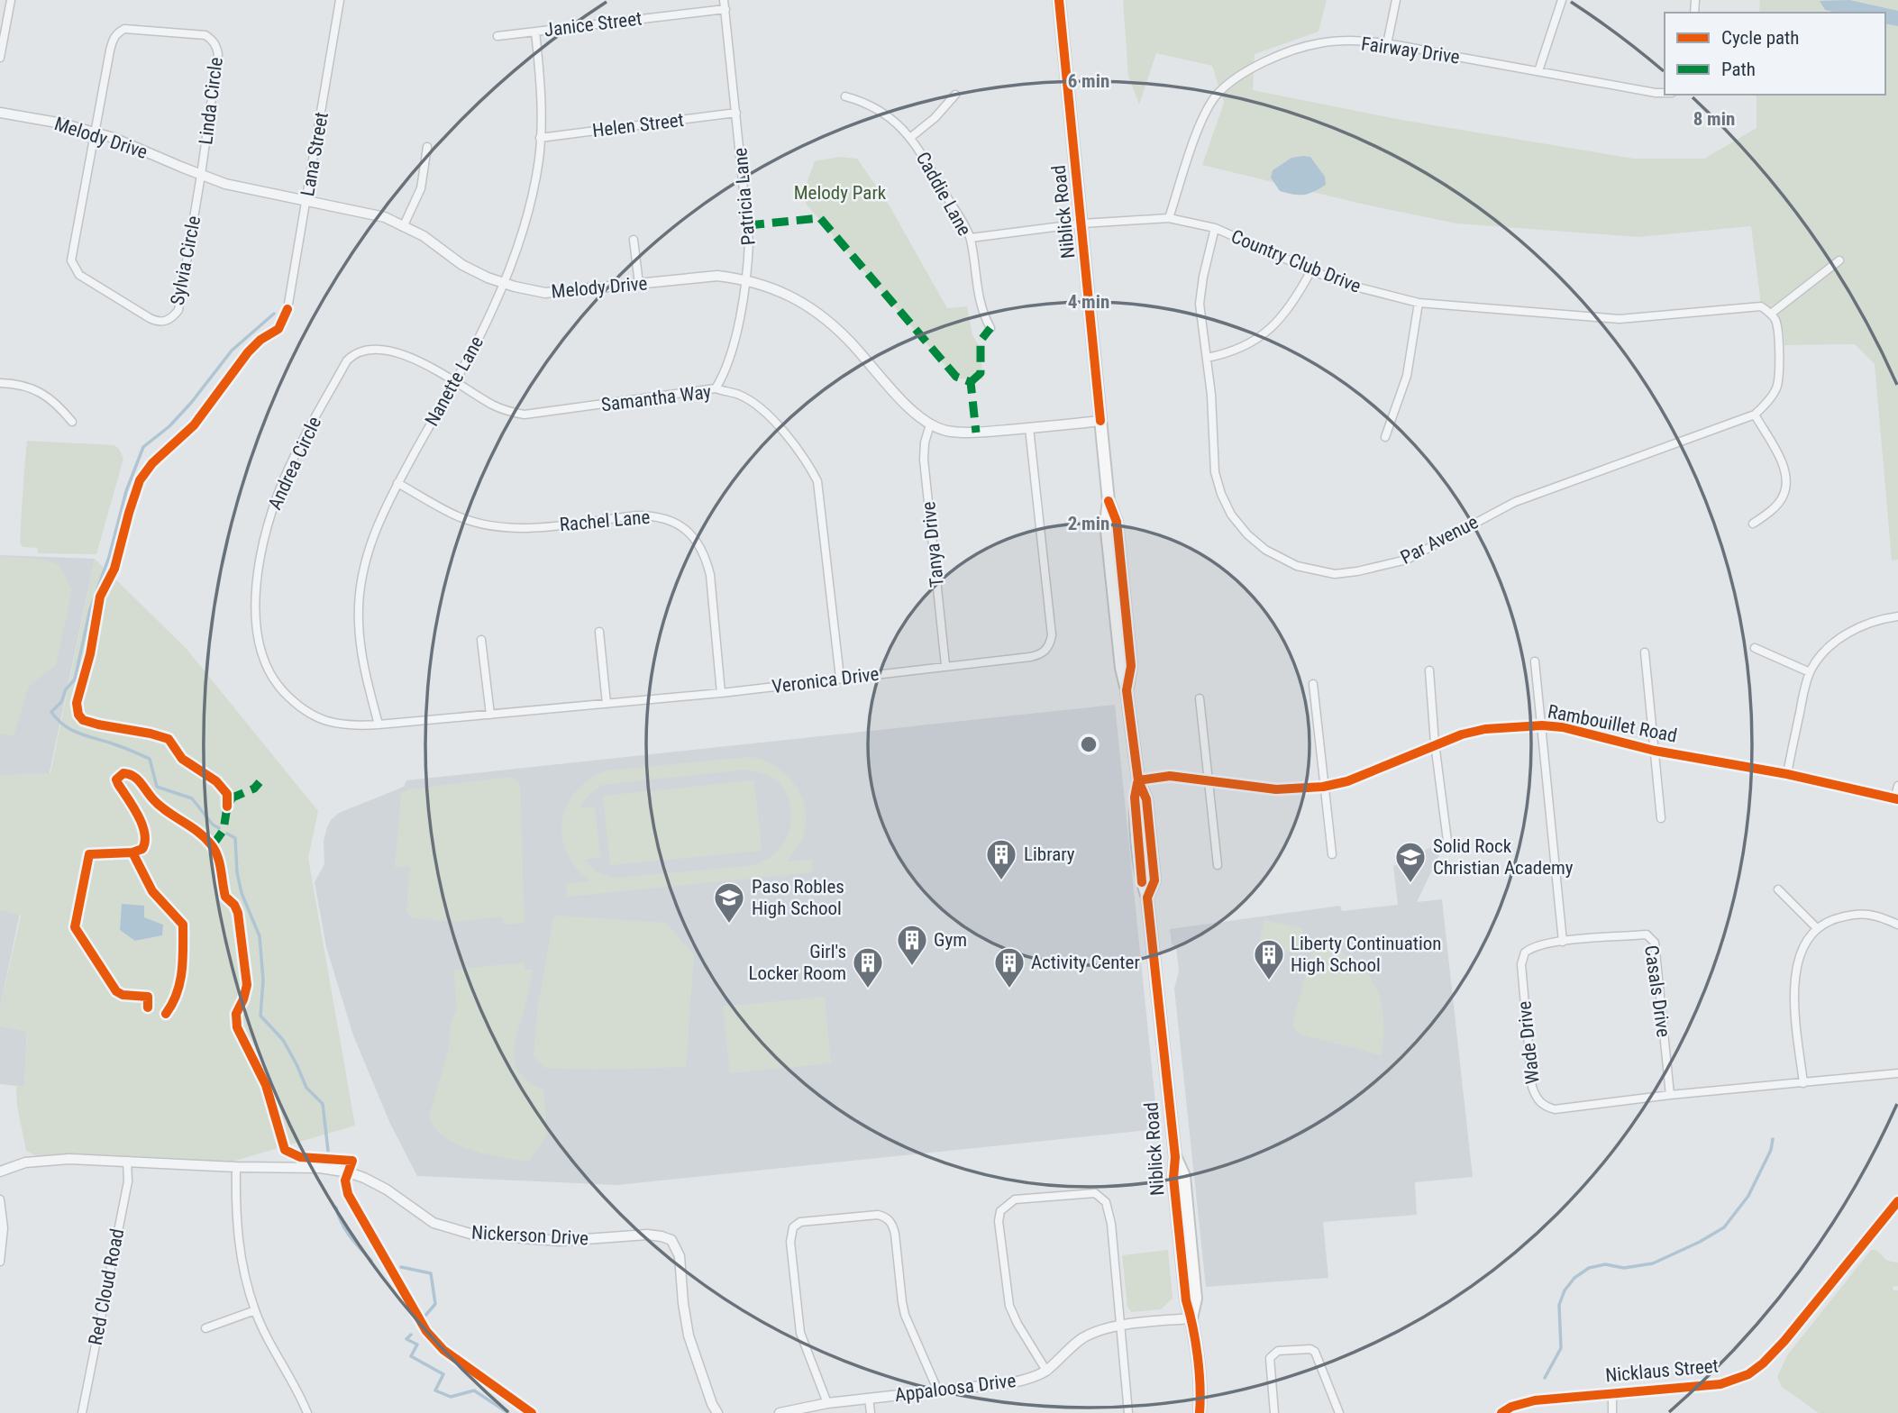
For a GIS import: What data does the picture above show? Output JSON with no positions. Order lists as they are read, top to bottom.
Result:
{
  "streets": {
    "main road": ["Niblick Road"],
    "street": [
      "Janice Street",
      "Fairway Drive",
      "Linda Circle",
      "Helen Street",
      "Melody Drive",
      "Lana Street",
      "Caddie Lane",
      "Patricia Lane",
      "Sylvia Circle",
      "Country Club Drive",
      "Nanette Lane",
      "Samantha Way",
      "Andrea Circle",
      "Rachel Lane",
      "Par Avenue",
      "Tanya Drive",
      "Veronica Drive",
      "Rambouillet Road",
      "Casals Drive",
      "Wade Drive",
      "Nickerson Drive",
      "Red Cloud Road",
      "Nicklaus Street",
      "Appaloosa Drive"
    ]
  },
  "crossings": [
    ["Janice Street", "Patricia Lane"],
    ["Janice Street", "Nanette Lane"],
    ["Fairway Drive", "Country Club Drive"],
    ["Linda Circle", "Melody Drive"],
    ["Linda Circle", "Sylvia Circle"],
    ["Helen Street", "Patricia Lane"],
    ["Helen Street", "Nanette Lane"],
    ["Melody Drive", "Lana Street"],
    ["Melody Drive", "Patricia Lane"],
    ["Melody Drive", "Niblick Road"],
    ["Melody Drive", "Sylvia Circle"],
    ["Melody Drive", "Nanette Lane"],
    ["Melody Drive", "Tanya Drive"],
    ["Melody Drive", "Veronica Drive"],
    ["Caddie Lane", "Country Club Drive"],
    ["Patricia Lane", "Samantha Way"],
    ["Niblick Road", "Country Club Drive"],
    ["Niblick Road", "Rambouillet Road"],
    ["Niblick Road", "Appaloosa Drive"],
    ["Country Club Drive", "Par Avenue"],
    ["Nanette Lane", "Samantha Way"],
    ["Nanette Lane", "Andrea Circle"],
    ["Nanette Lane", "Rachel Lane"],
    ["Nanette Lane", "Veronica Drive"],
    ["Samantha Way", "Andrea Circle"],
    ["Samantha Way", "Veronica Drive"],
    ["Andrea Circle", "Veronica Drive"],
    ["Rachel Lane", "Veronica Drive"],
    ["Tanya Drive", "Veronica Drive"],
    ["Casals Drive", "Wade Drive"],
    ["Nickerson Drive", "Red Cloud Road"]
  ],
  "parks": ["Melody Park"],
  "places": {
    "building": [
      "Library",
      "Gym",
      "Liberty Continuation High School",
      "Girl's Locker Room",
      "Activity Center"
    ],
    "school or university": ["Solid Rock Christian Academy", "Paso Robles High School"]
  },
  "legend": ["Cycle path", "Path"],
  "rings": [
    "6 min",
    "8 min",
    "4 min",
    "2 min"
  ]
}
